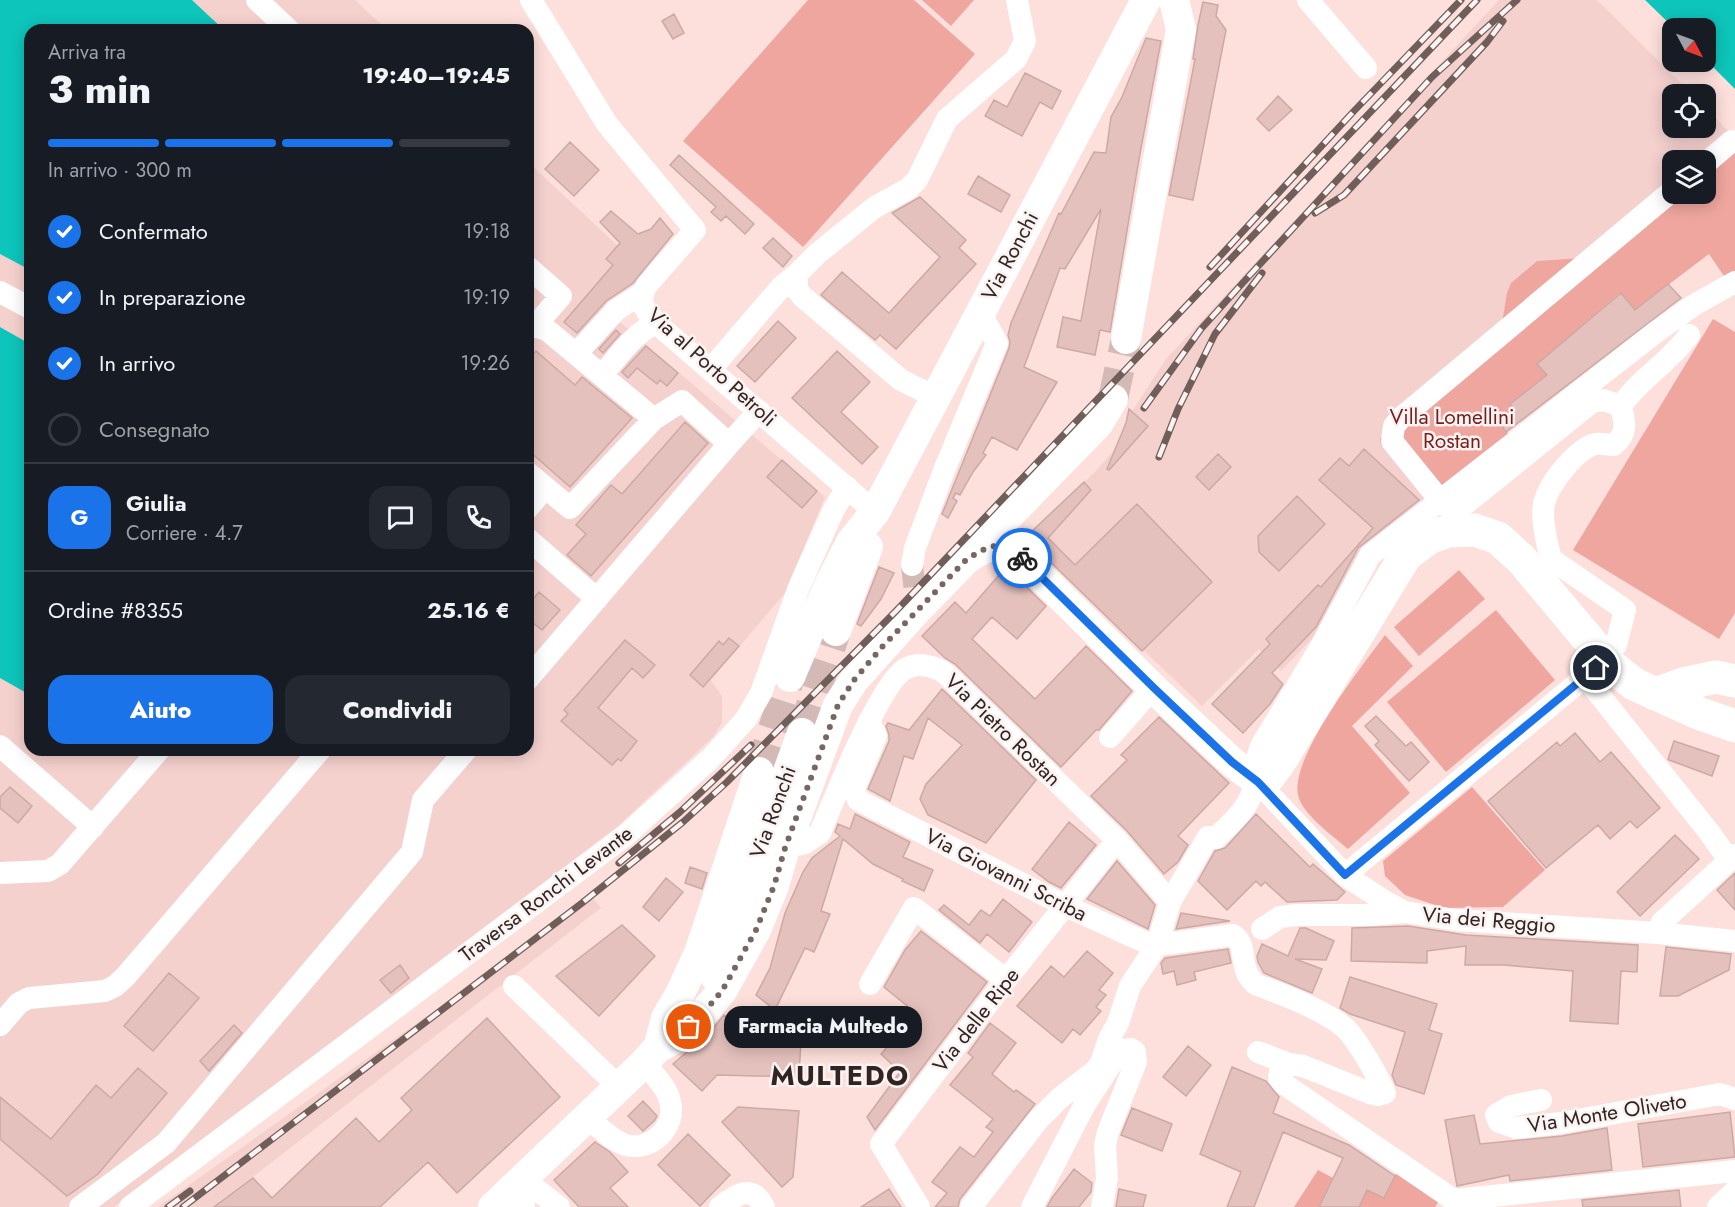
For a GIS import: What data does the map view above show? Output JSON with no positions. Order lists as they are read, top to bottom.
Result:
{
  "streets": {
    "main road": ["Via Ronchi"],
    "street": [
      "Via al Porto Petroli",
      "Via Pietro Rostan",
      "Via Giovanni Scriba",
      "Traversa Ronchi Levante",
      "Via dei Reggio",
      "Via delle Ripe",
      "Via Monte Oliveto"
    ]
  },
  "crossings": [
    ["Via Ronchi", "Via al Porto Petroli"],
    ["Via al Porto Petroli", "Traversa Ronchi Levante"],
    ["Via Pietro Rostan", "Via Giovanni Scriba"],
    ["Via Pietro Rostan", "Via delle Ripe"],
    ["Via Giovanni Scriba", "Via delle Ripe"]
  ],
  "districts": ["MULTEDO"],
  "parks": ["Villa Lomellini Rostan"],
  "places": ["Farmacia Multedo"],
  "north": "bottom right",
  "page": {
    "heading": ["3 min", "Arriva tra", "19:40–19:45"],
    "panel": [
      "Giulia",
      "Corriere · 4.7",
      "Ordine #8355",
      "25.16 €"
    ],
    "bar": "In arrivo · 300 m",
    "list": [
      ["Confermato", "19:18"],
      ["In preparazione", "19:19"],
      ["In arrivo", "19:26"],
      "Consegnato"
    ],
    "round": "G",
    "buttons": ["Aiuto", "Condividi"],
    "bubble": "Farmacia Multedo"
  }
}
